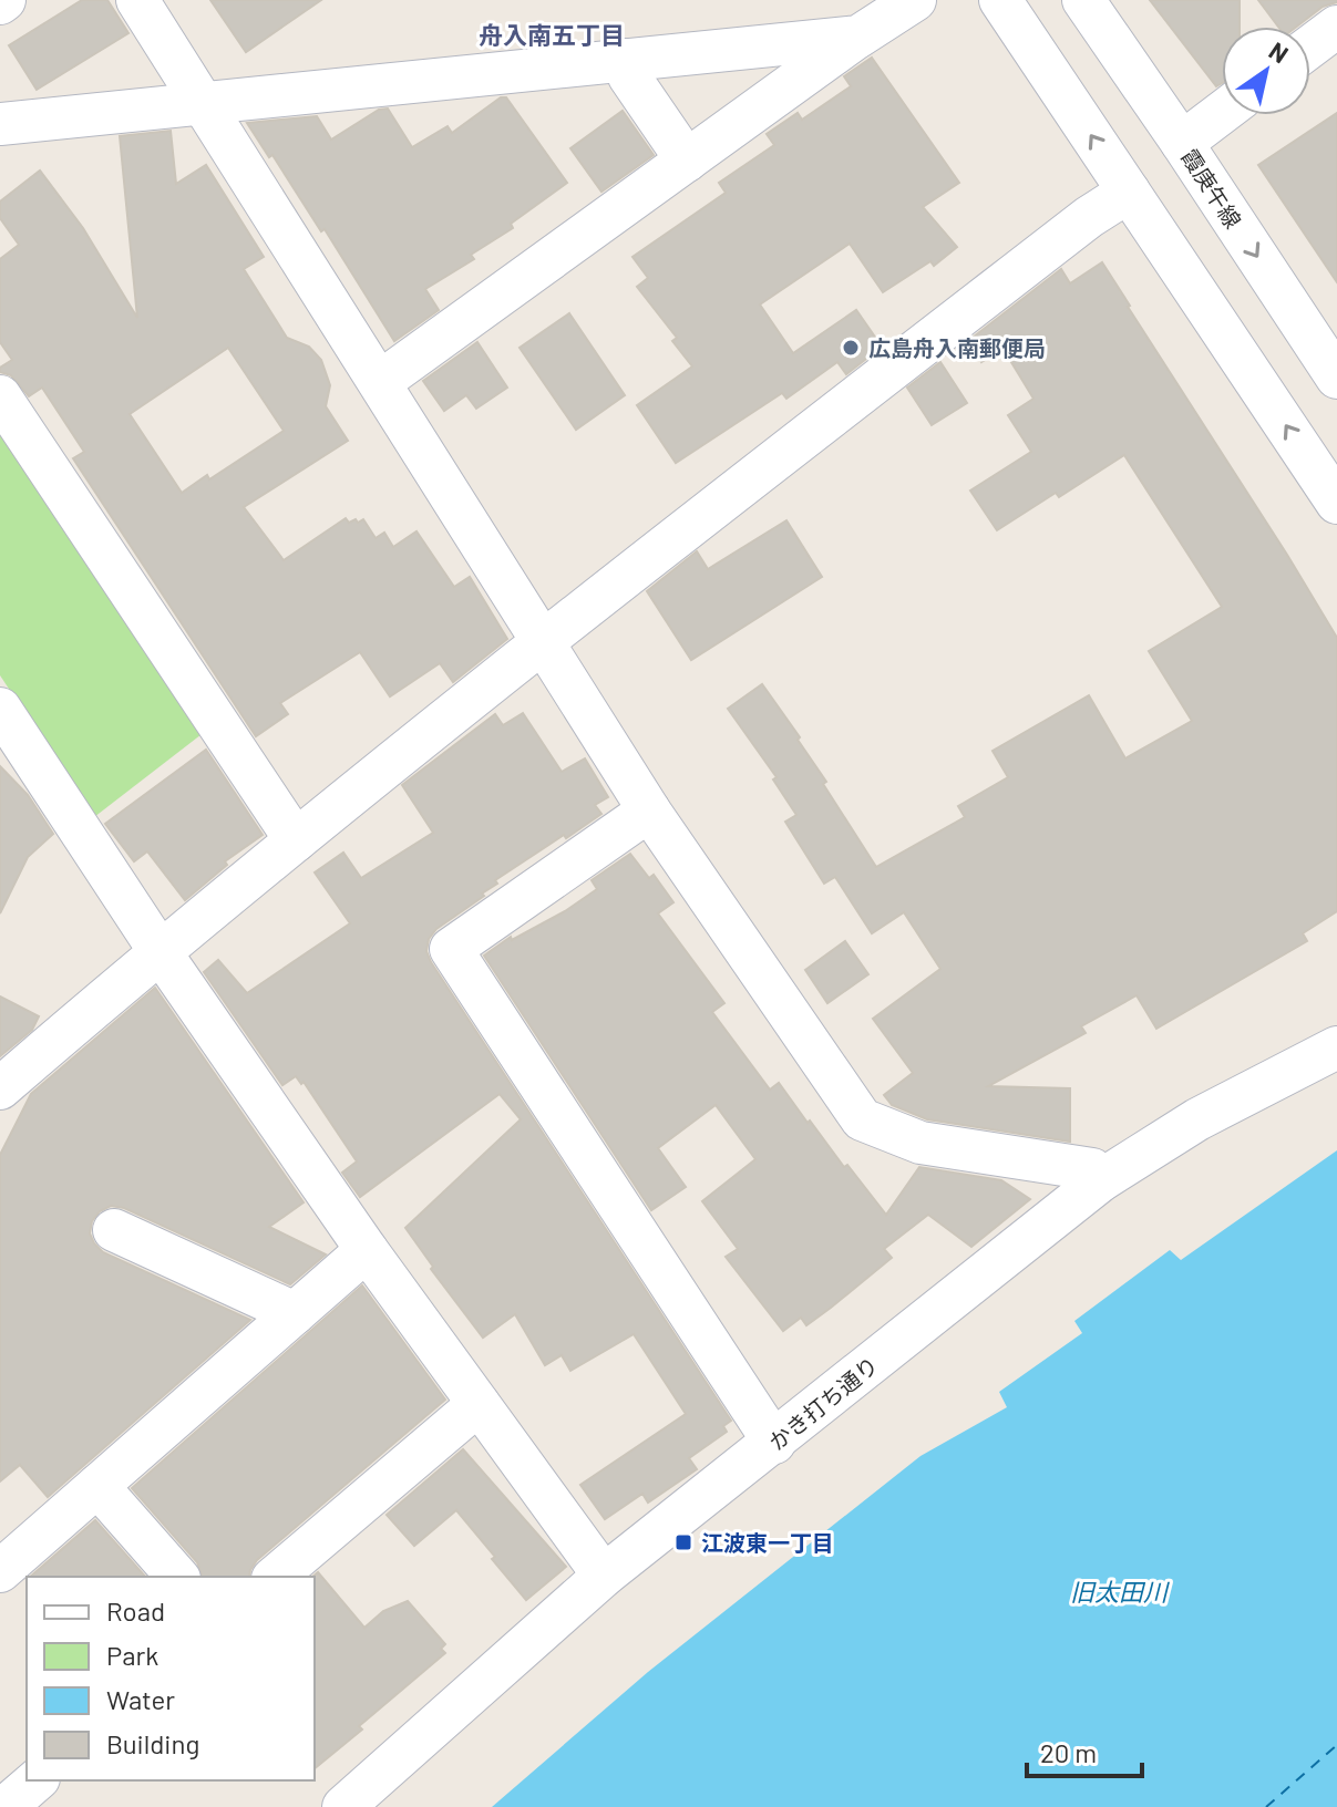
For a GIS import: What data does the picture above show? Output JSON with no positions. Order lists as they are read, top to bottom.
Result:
{
  "streets": {
    "street": ["霞庚午線", "かき打ち通り"]
  },
  "districts": ["舟入南五丁目"],
  "water": ["旧太田川"],
  "places": {
    "other": ["広島舟入南郵便局"],
    "transit": ["江波東一丁目"]
  },
  "legend": [
    "Road",
    "Park",
    "Water",
    "Building"
  ],
  "scale_bar": "20 m",
  "north": "top right"
}
